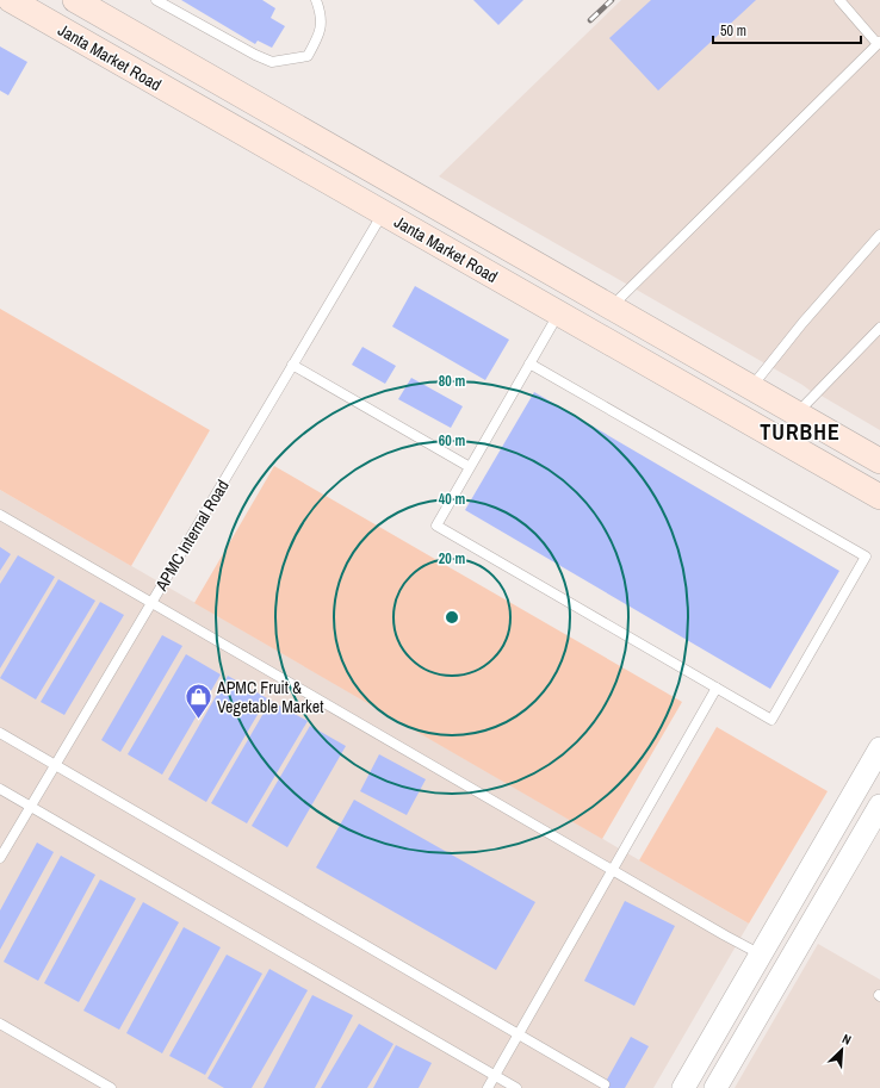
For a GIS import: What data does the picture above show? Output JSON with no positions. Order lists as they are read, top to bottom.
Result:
{
  "streets": {
    "main road": ["Janta Market Road"],
    "lane": ["APMC Internal Road"]
  },
  "crossings": [
    ["Janta Market Road", "APMC Internal Road"]
  ],
  "districts": ["TURBHE"],
  "places": {
    "shop": ["APMC Fruit & Vegetable Market"]
  },
  "scale_bar": "50 m",
  "north": "top right",
  "rings": [
    "80 m",
    "60 m",
    "40 m",
    "20 m"
  ]
}
